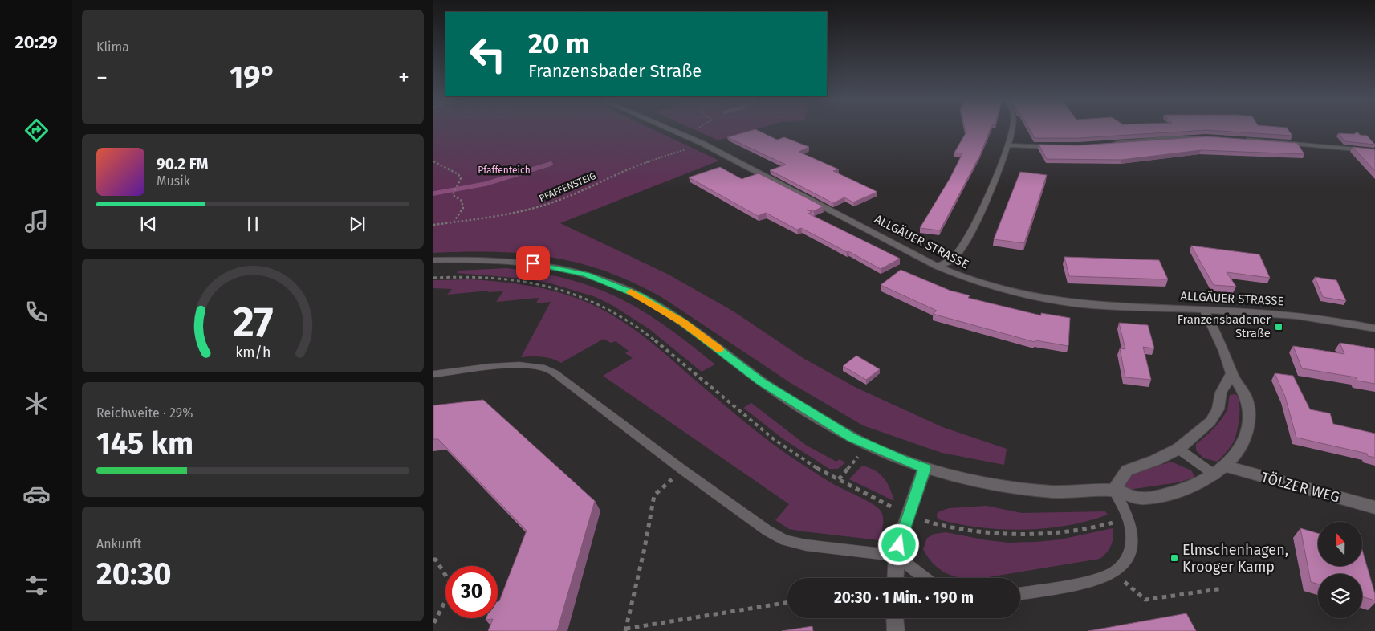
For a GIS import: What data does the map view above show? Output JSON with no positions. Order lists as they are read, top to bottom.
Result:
{
  "streets": {
    "street": ["ALLGÄUER STRASSE", "TÖLZER WEG"],
    "path": ["PFAFFENSTEIG"]
  },
  "crossings": [
    ["PFAFFENSTEIG", "ALLGÄUER STRASSE"]
  ],
  "parks": ["Pfaffenteich"],
  "places": {
    "transit": ["Franzensbadener Straße", "Elmschenhagen, Krooger Kamp"]
  },
  "north": "top",
  "page": {
    "tabs": "20:29",
    "tile": [
      "Klima",
      ["Reichweite · 29%", "145 km"],
      ["Ankunft", "20:30"]
    ],
    "turn": ["20 m", "Franzensbader Straße"],
    "heat": ["−", "19°", "+"],
    "song": ["90.2 FM", "Musik"],
    "limit": "30",
    "trip": "20:30 · 1 Min. · 190 m",
    "gauge": ["27", "km/h"]
  }
}
